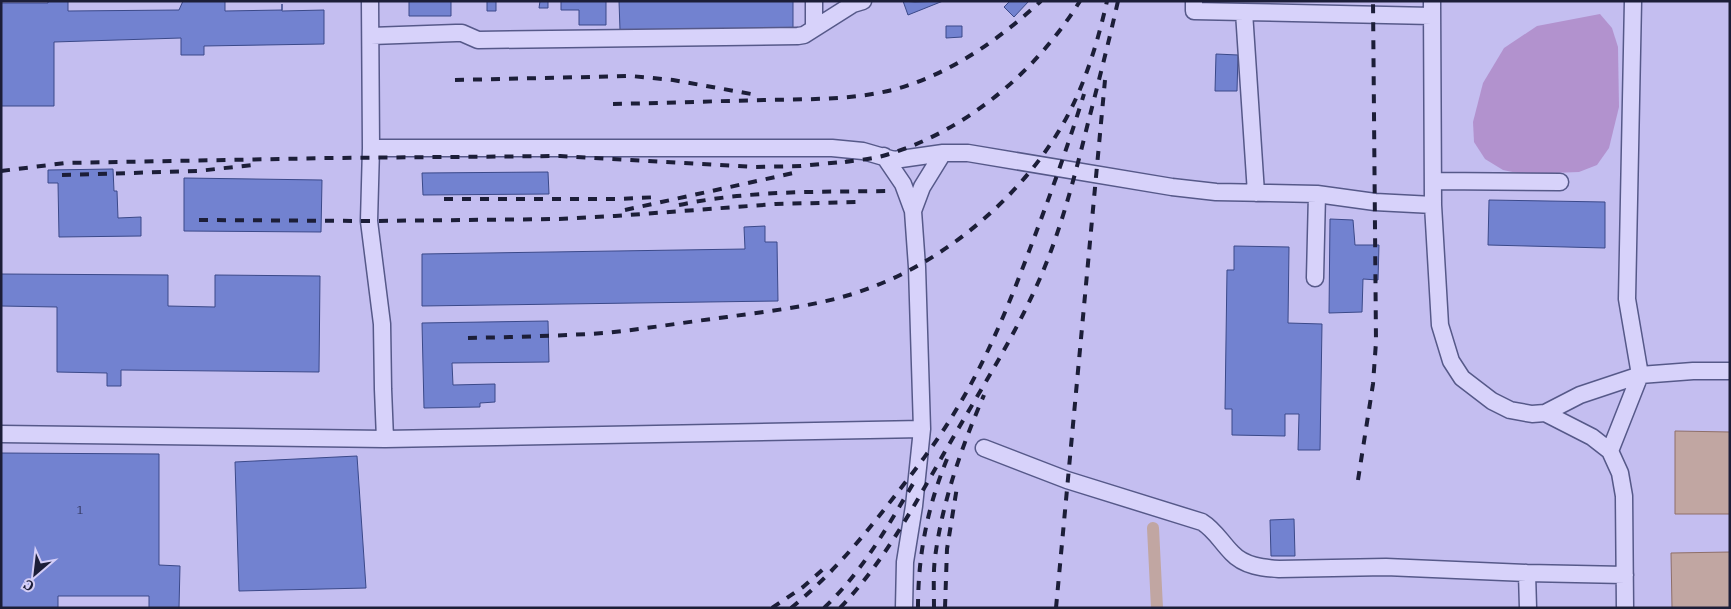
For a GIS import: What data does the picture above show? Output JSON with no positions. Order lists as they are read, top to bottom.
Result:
{
  "house_numbers": ["1"],
  "north": "bottom left"
}
